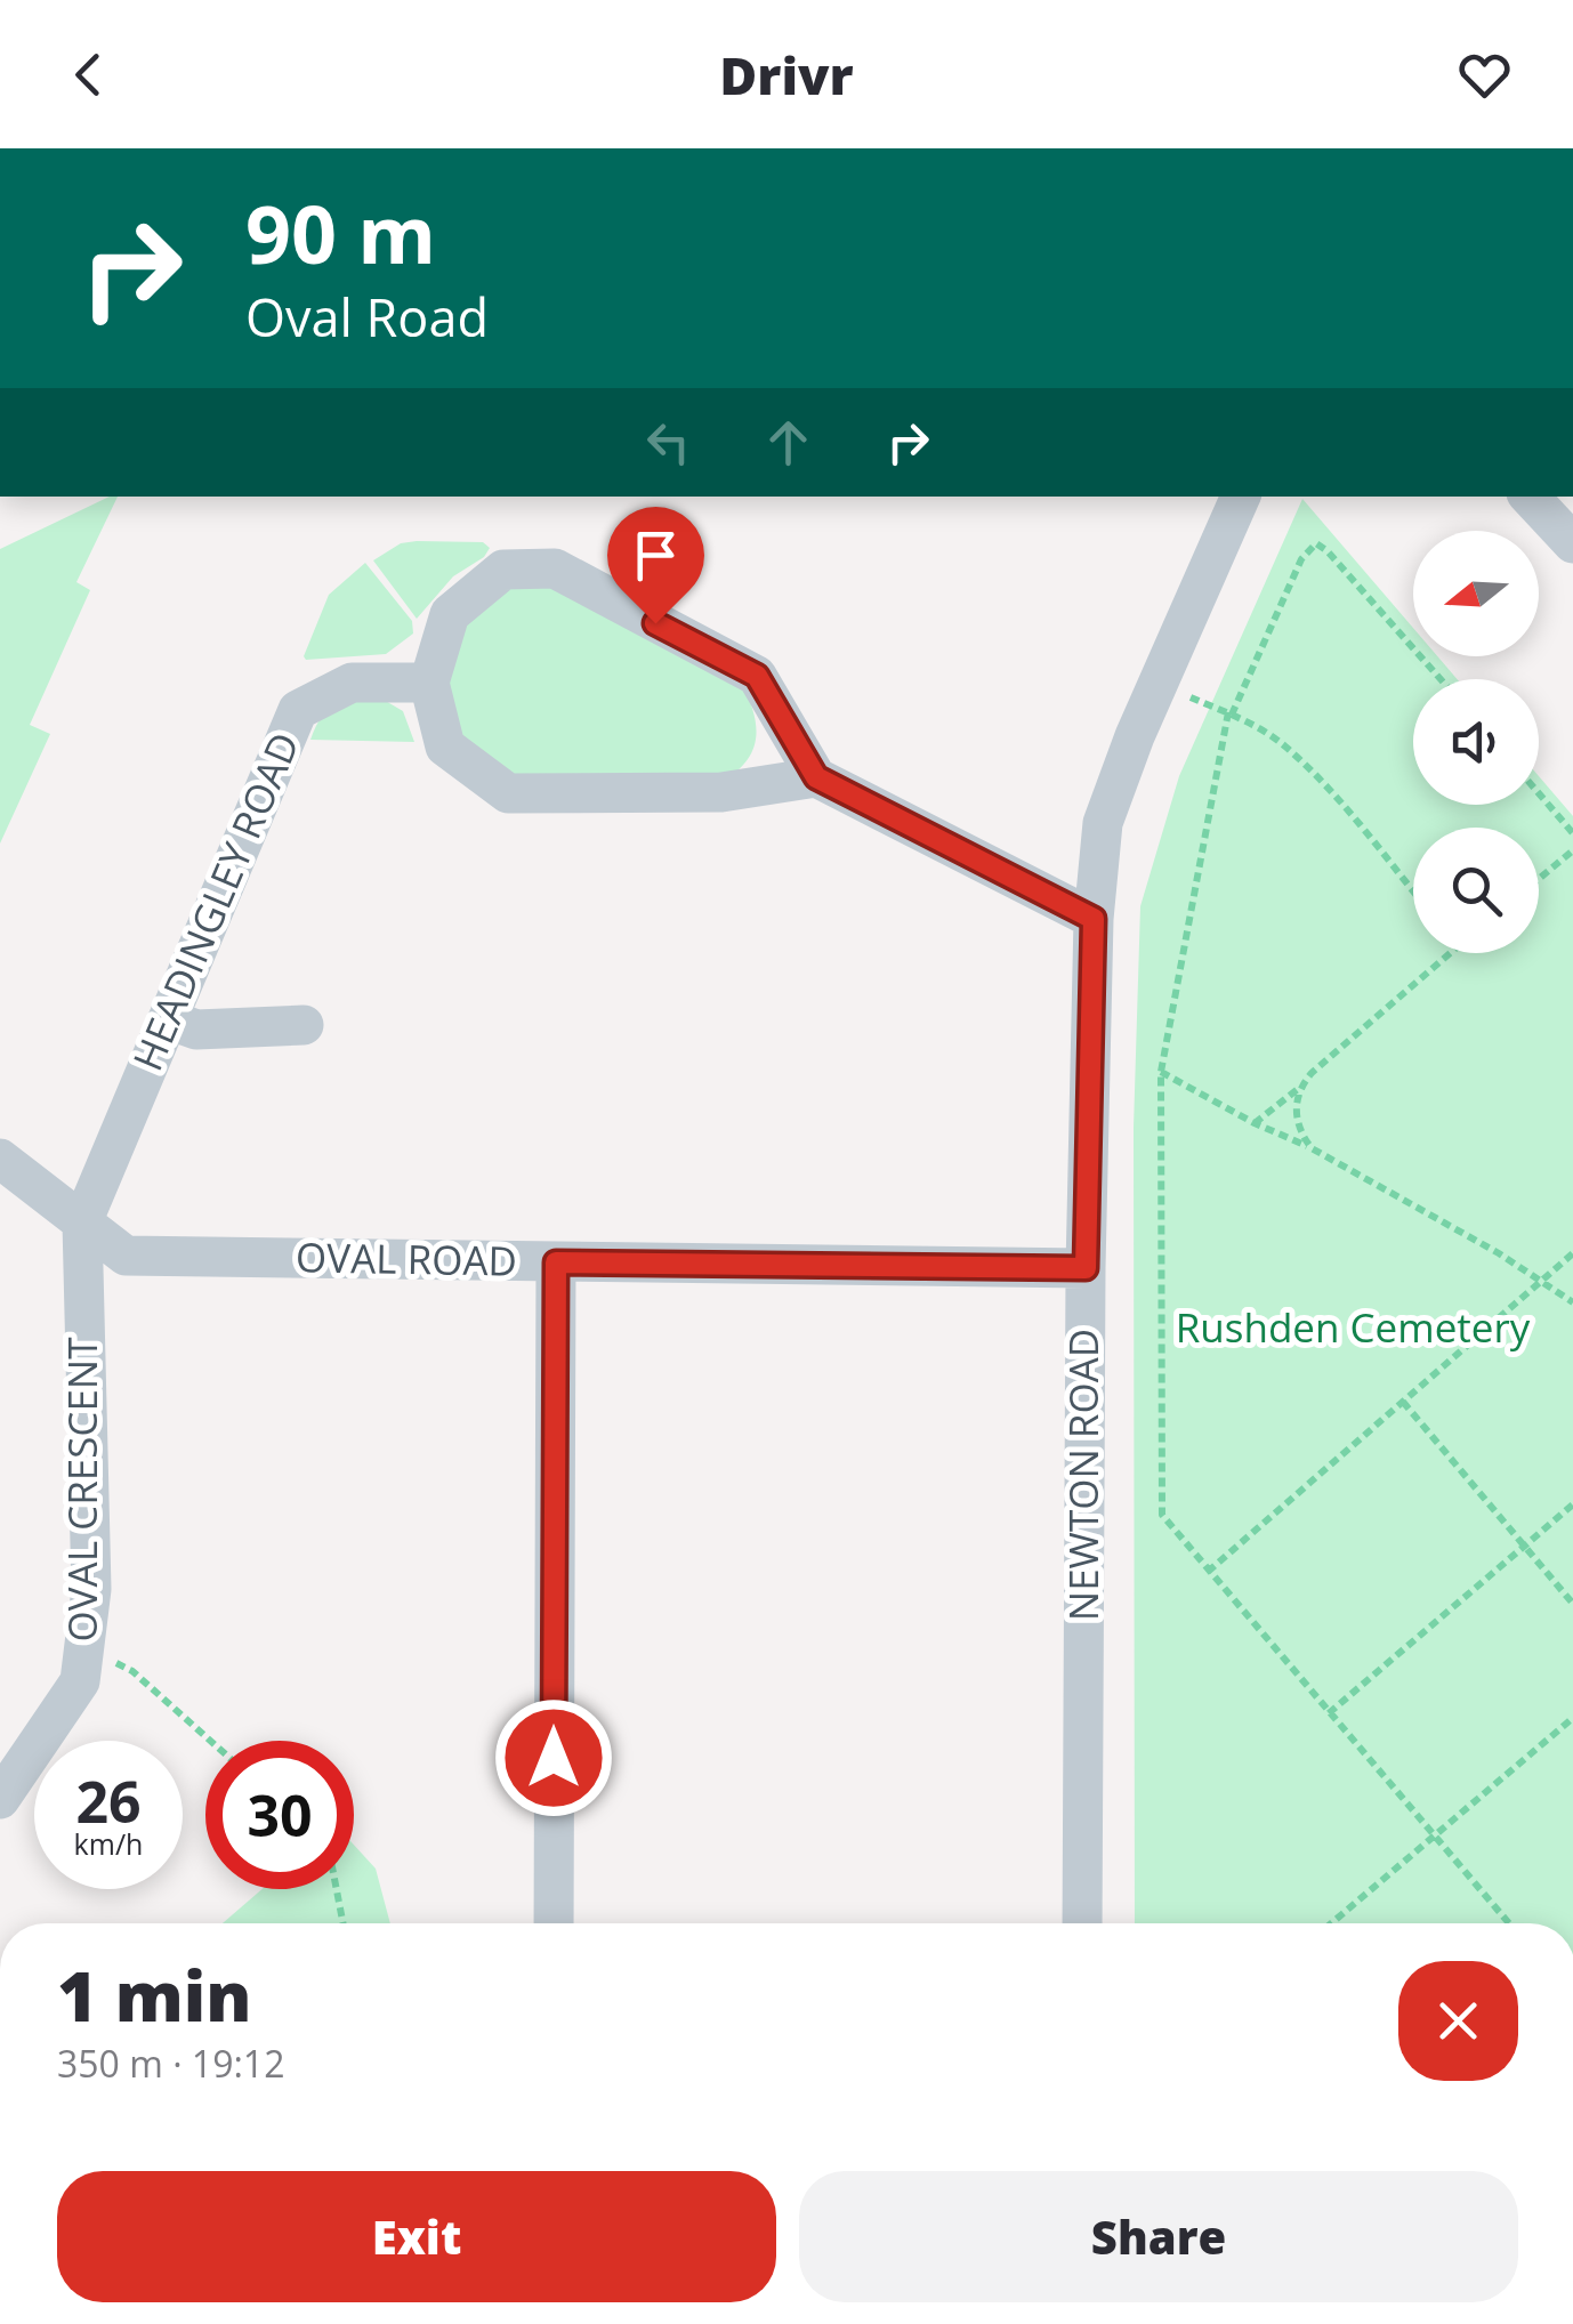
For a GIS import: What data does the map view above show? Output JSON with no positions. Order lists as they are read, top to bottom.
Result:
{
  "streets": {
    "street": [
      "HEADINGLEY ROAD",
      "OVAL ROAD",
      "NEWTON ROAD",
      "OVAL CRESCENT"
    ]
  },
  "crossings": [
    ["HEADINGLEY ROAD", "OVAL ROAD"],
    ["HEADINGLEY ROAD", "OVAL CRESCENT"],
    ["OVAL ROAD", "NEWTON ROAD"],
    ["OVAL ROAD", "OVAL CRESCENT"]
  ],
  "parks": ["Rushden Cemetery"],
  "north": "left",
  "page": {
    "header": "Drivr",
    "turn": ["90 m", "Oval Road"],
    "speed": "26 km/h",
    "limit": "30",
    "heading": ["1 min", "350 m · 19:12"],
    "buttons": ["Exit", "Share"]
  }
}
